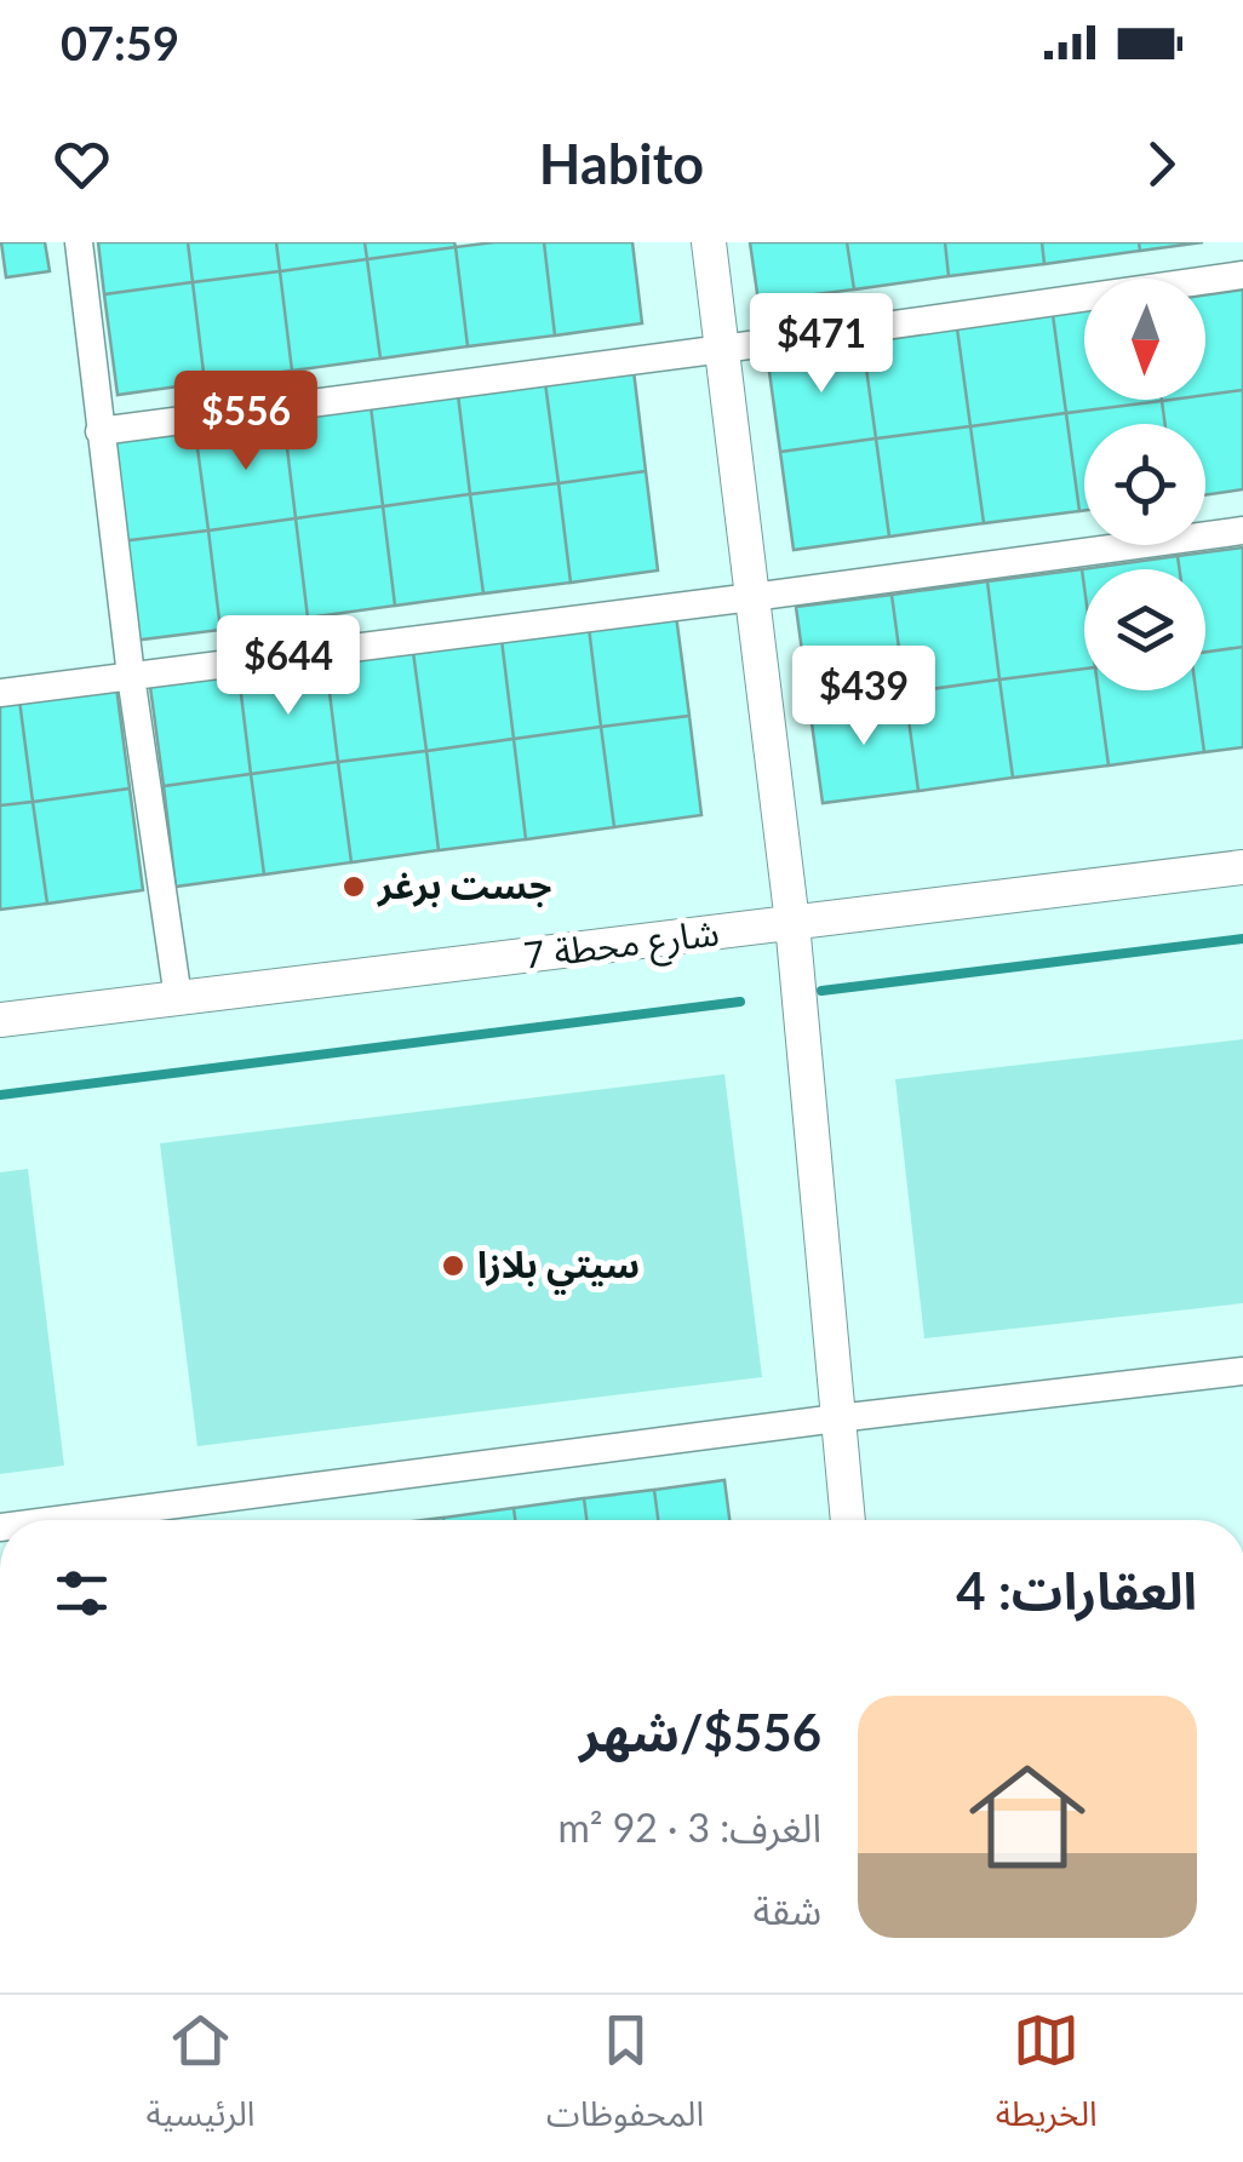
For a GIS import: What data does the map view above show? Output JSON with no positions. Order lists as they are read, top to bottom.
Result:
{
  "streets": {
    "street": ["شارع محطة 7"]
  },
  "places": ["جست برغر", "سيتي بلازا"],
  "north": "bottom",
  "page": {
    "status": "07:59",
    "header": "Habito",
    "price": [
      "$471",
      "$556",
      "$644",
      "$439"
    ],
    "heading": "العقارات: 4",
    "list": [
      {
        "name": "$556/شهر",
        "note": "الغرف: 3 · 92 m² · شقة"
      }
    ],
    "tabs": ["الخريطة", "المحفوظات", "الرئيسية"]
  }
}
